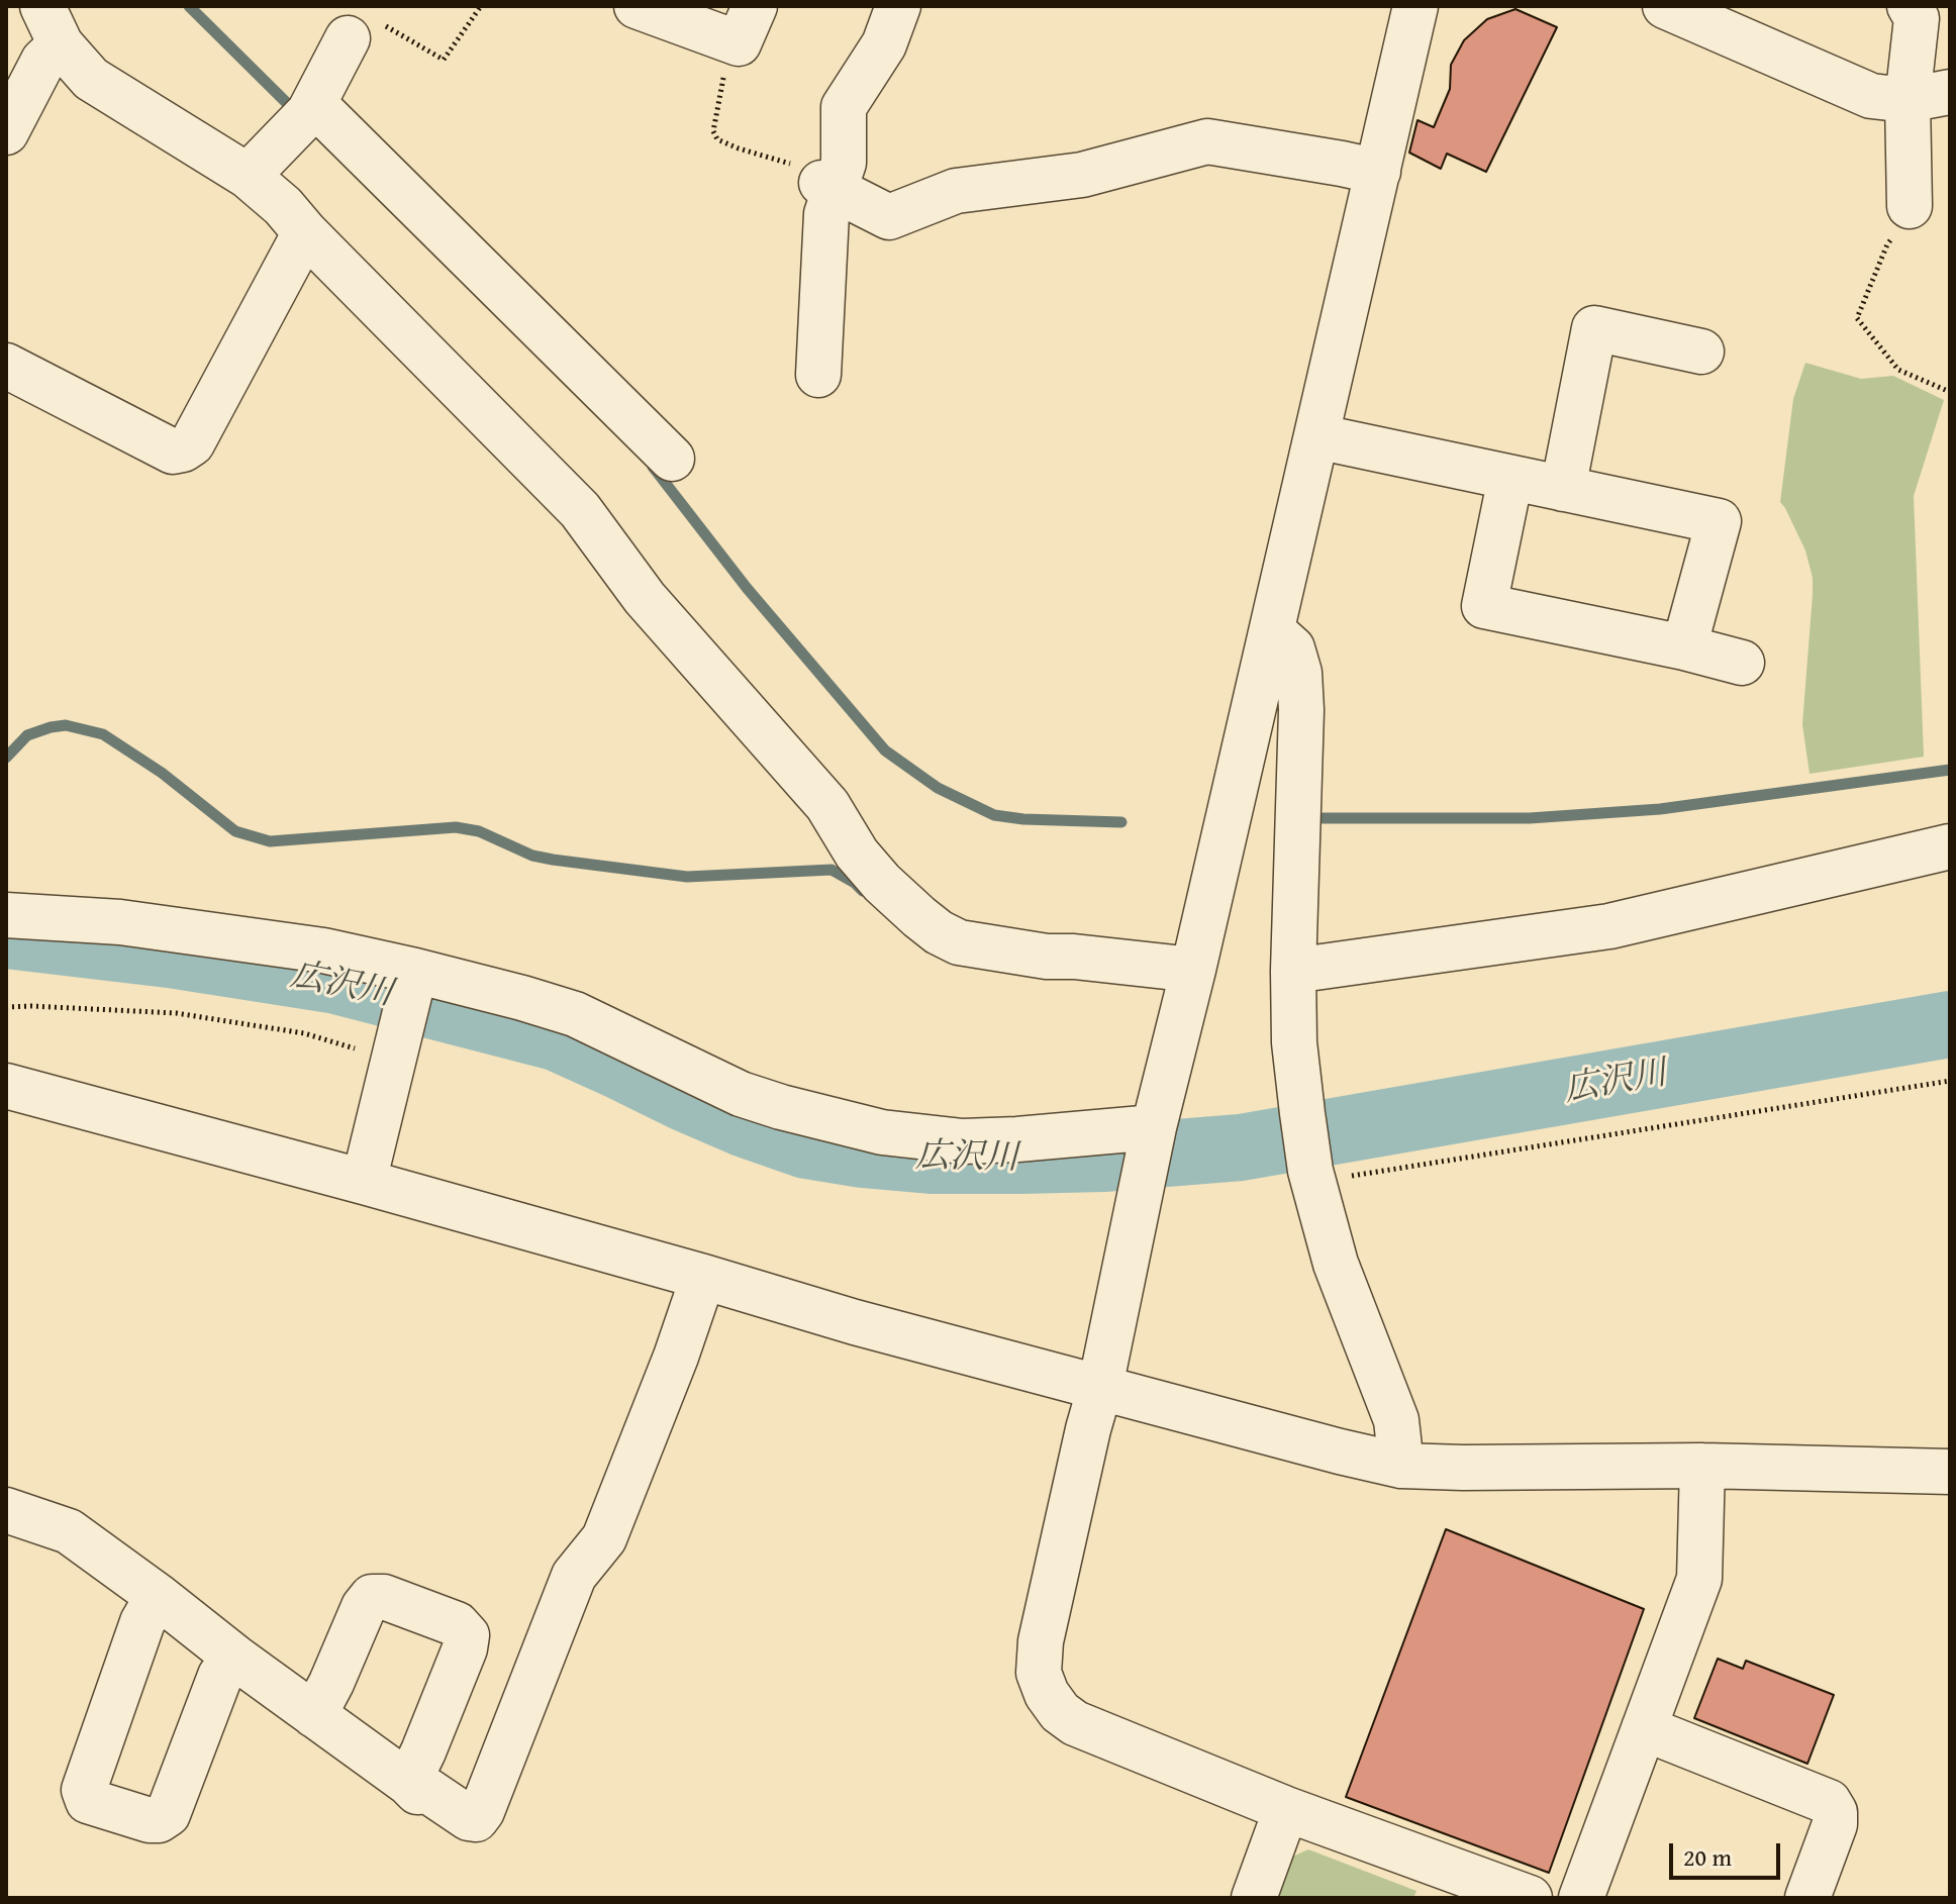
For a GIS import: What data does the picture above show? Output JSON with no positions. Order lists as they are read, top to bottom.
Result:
{
  "water": ["広沢川"],
  "scale_bar": "20 m"
}
